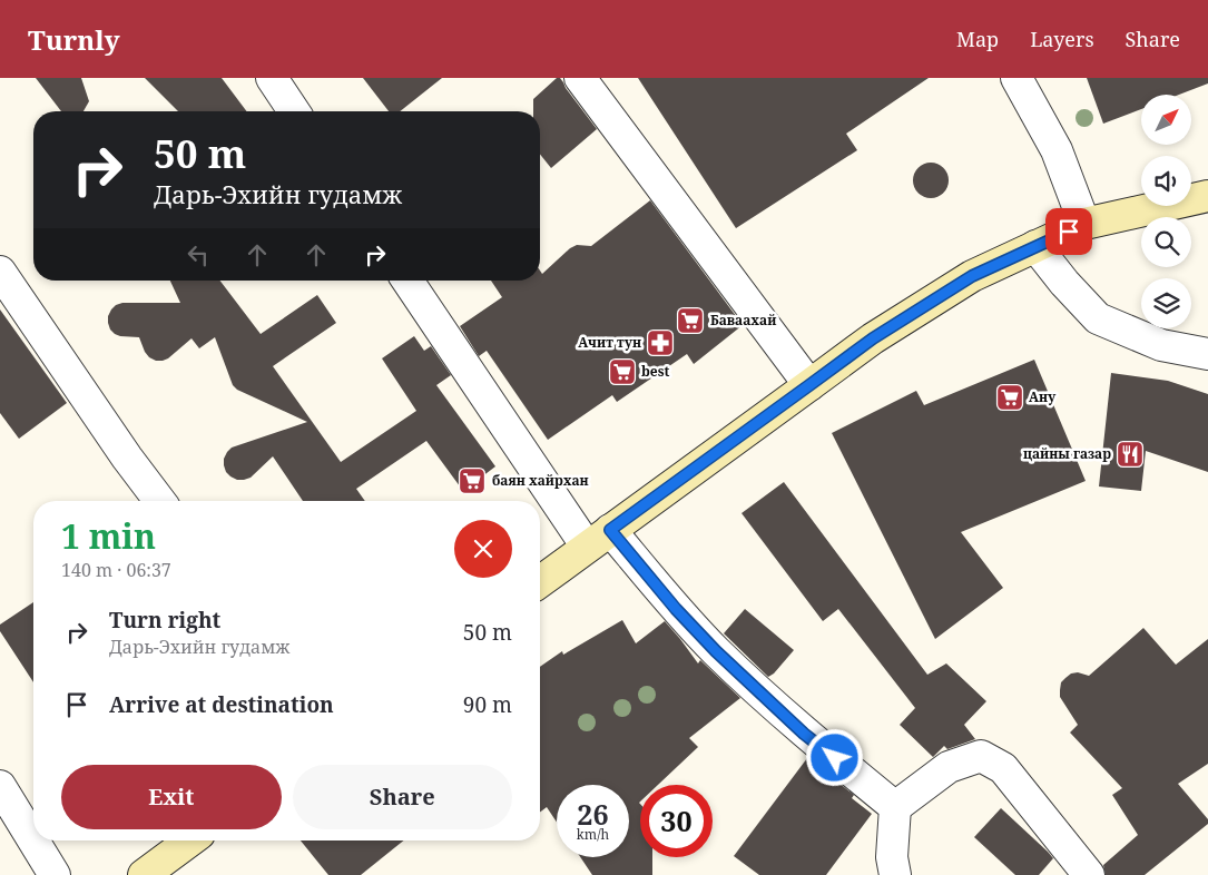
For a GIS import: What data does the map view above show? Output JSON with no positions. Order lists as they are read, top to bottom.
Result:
{
  "places": {
    "supermarket": [
      "Баваахай",
      "best",
      "Ану",
      "баян хайрхан"
    ],
    "pharmacy": ["Ачит тун"],
    "restaurant": ["цайны газар"]
  },
  "north": "top right",
  "page": {
    "header": "Turnly",
    "nav": ["Map", "Layers", "Share"],
    "turn": ["50 m", "Дарь-Эхийн гудамж"],
    "heading": ["1 min", "140 m · 06:37"],
    "list": [
      {
        "name": "Turn right",
        "note": "Дарь-Эхийн гудамж",
        "value": "50 m"
      },
      {
        "name": "Arrive at destination",
        "value": "90 m"
      }
    ],
    "buttons": ["Exit", "Share"],
    "speed": "26 km/h",
    "limit": "30"
  }
}
